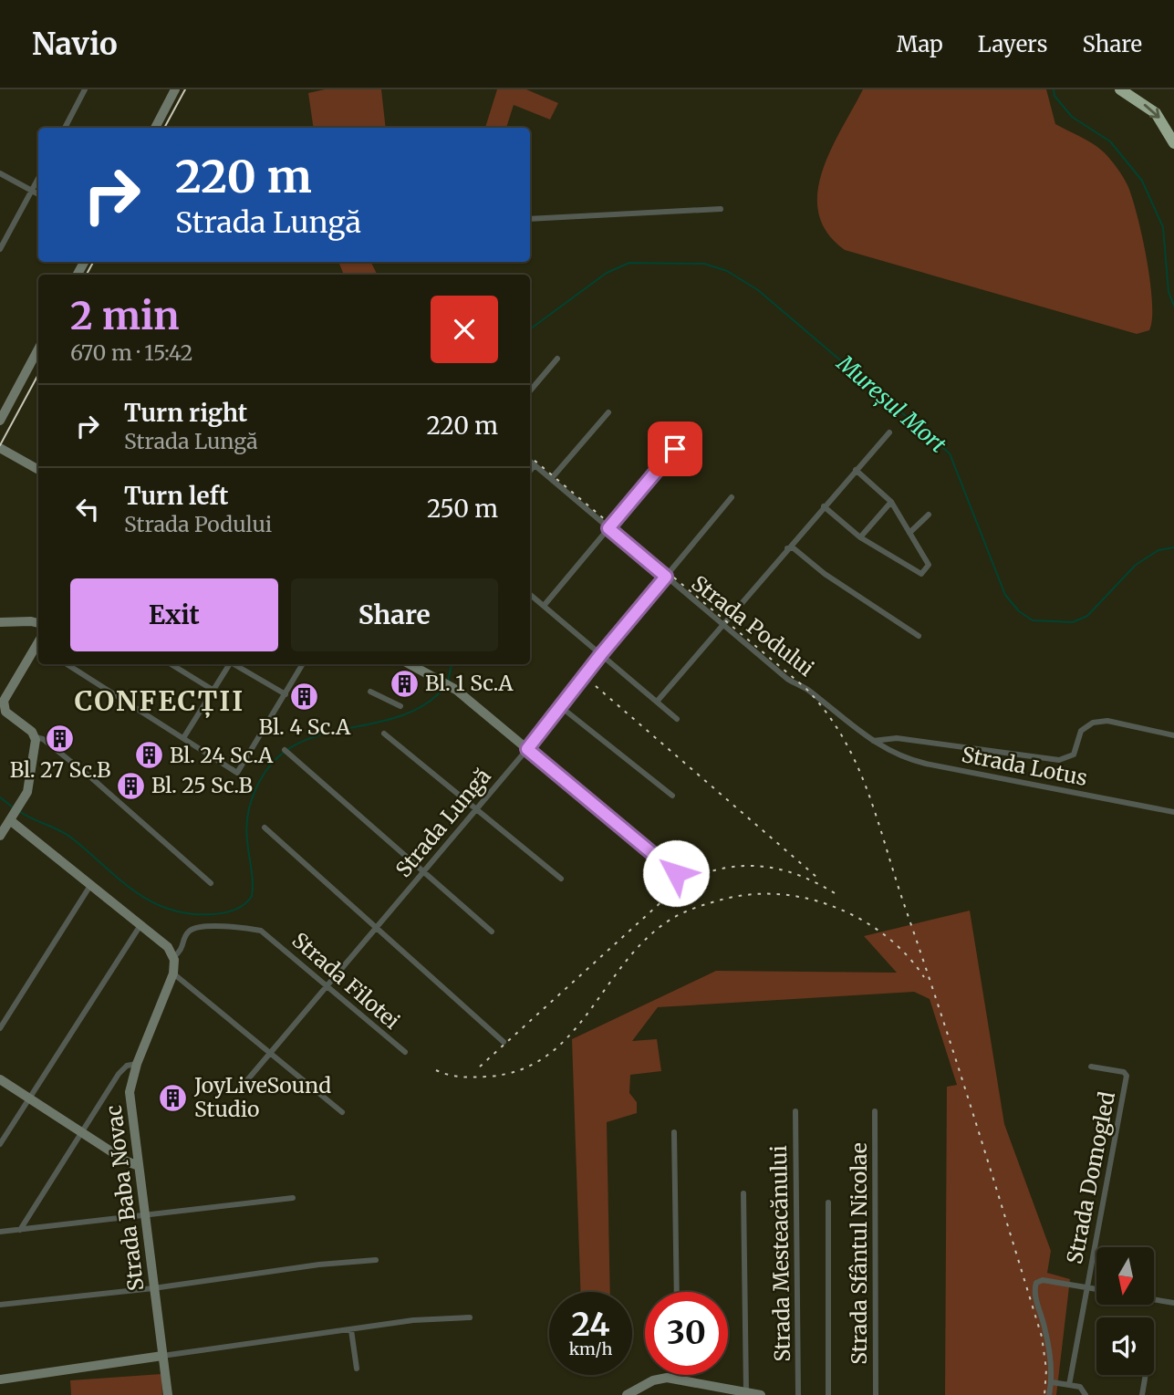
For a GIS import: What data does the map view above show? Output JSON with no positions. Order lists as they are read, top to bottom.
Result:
{
  "streets": {
    "street": [
      "Strada Podului",
      "Strada Lotus",
      "Strada Lungă",
      "Strada Filotei",
      "Strada Domogled",
      "Strada Baba Novac",
      "Strada Mesteacănului",
      "Strada Sfântul Nicolae"
    ]
  },
  "crossings": [
    ["Strada Podului", "Strada Lotus"],
    ["Strada Podului", "Strada Lungă"],
    ["Strada Lungă", "Strada Filotei"],
    ["Strada Filotei", "Strada Baba Novac"]
  ],
  "districts": ["CONFECȚII"],
  "water": ["Mureșul Mort"],
  "places": {
    "building": [
      "Bl. 1 Sc.A",
      "Bl. 4 Sc.A",
      "Bl. 27 Sc.B",
      "Bl. 24 Sc.A",
      "Bl. 25 Sc.B",
      "JoyLiveSound Studio"
    ]
  },
  "north": "bottom",
  "page": {
    "header": "Navio",
    "nav": ["Map", "Layers", "Share"],
    "turn": ["220 m", "Strada Lungă"],
    "heading": ["2 min", "670 m · 15:42"],
    "list": [
      {
        "name": "Turn right",
        "note": "Strada Lungă",
        "value": "220 m"
      },
      {
        "name": "Turn left",
        "note": "Strada Podului",
        "value": "250 m"
      }
    ],
    "buttons": ["Exit", "Share"],
    "speed": "24 km/h",
    "limit": "30"
  }
}
